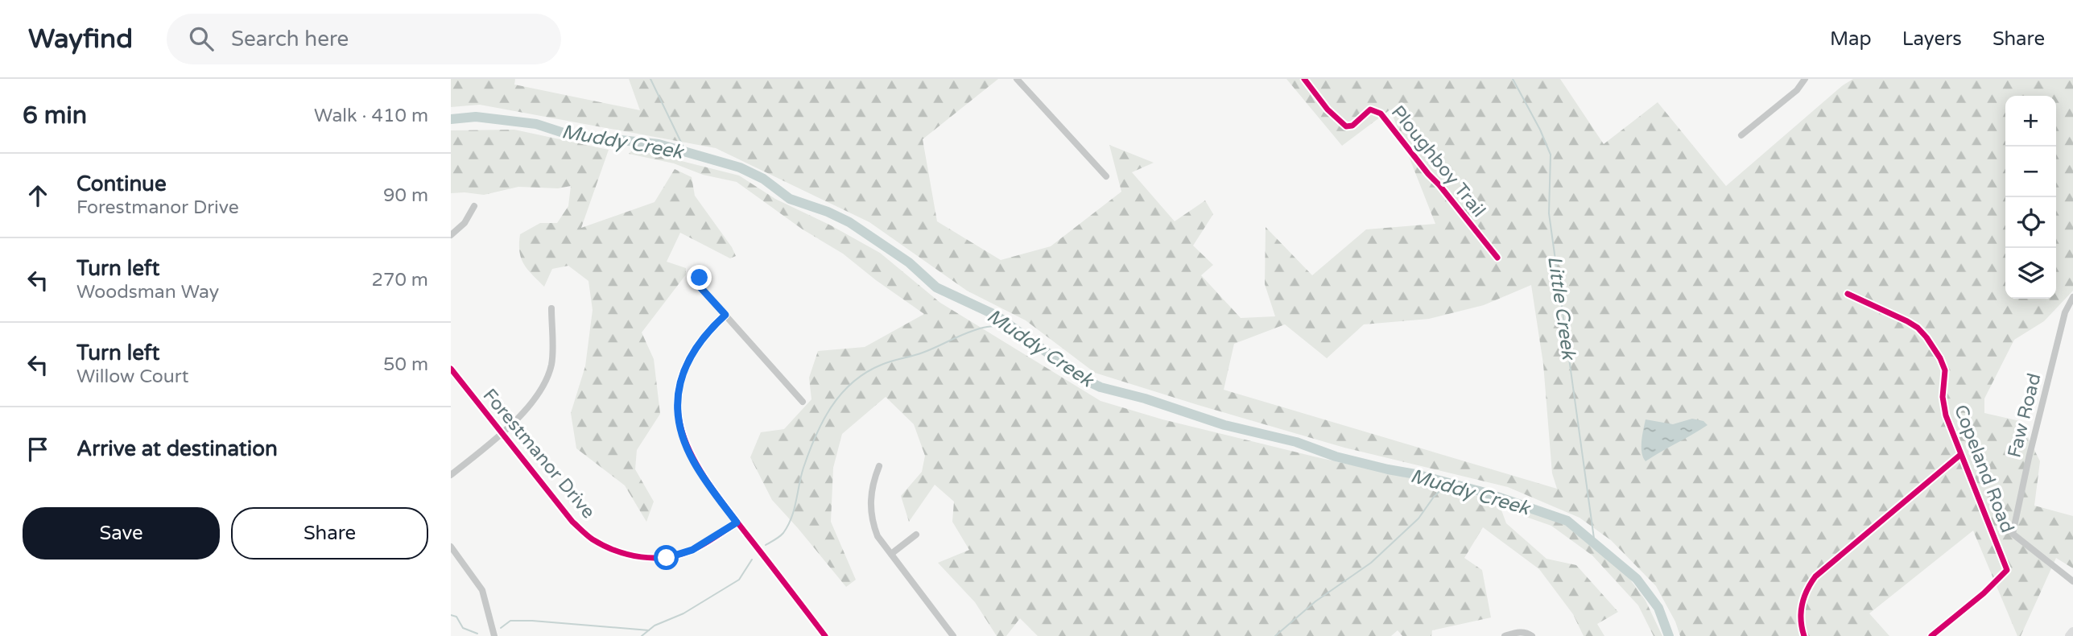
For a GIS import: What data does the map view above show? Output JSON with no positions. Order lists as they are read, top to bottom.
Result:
{
  "streets": {
    "street": [
      "Ploughboy Trail",
      "Faw Road",
      "Forestmanor Drive",
      "Copeland Road"
    ]
  },
  "water": ["Muddy Creek", "Little Creek"],
  "page": {
    "header": "Wayfind",
    "search": "Search here",
    "nav": ["Map", "Layers", "Share"],
    "heading": ["6 min", "Walk · 410 m"],
    "map_buttons": ["+", "−"],
    "list": [
      ["Continue", "Forestmanor Drive", "90 m"],
      ["Turn left", "Woodsman Way", "270 m"],
      ["Turn left", "Willow Court", "50 m"],
      "Arrive at destination"
    ],
    "buttons": ["Save", "Share"]
  }
}
